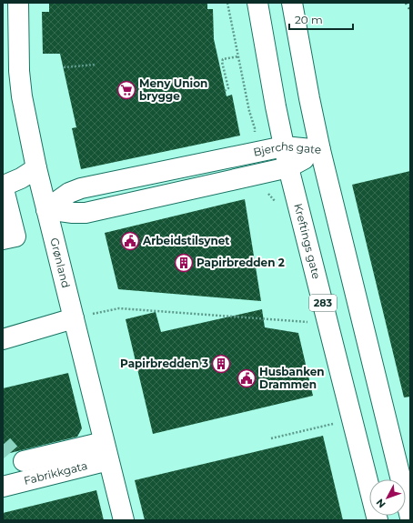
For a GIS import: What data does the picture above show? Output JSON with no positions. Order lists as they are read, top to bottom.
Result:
{
  "streets": {
    "street": [
      "Bjerchs gate",
      "Kreftings gate",
      "Grønland",
      "283",
      "Fabrikkgata"
    ]
  },
  "crossings": [
    ["Bjerchs gate", "Kreftings gate"],
    ["Bjerchs gate", "Grønland"],
    ["Grønland", "Fabrikkgata"]
  ],
  "places": {
    "supermarket": ["Meny Union brygge"],
    "public building": ["Arbeidstilsynet", "Husbanken Drammen"],
    "building": ["Papirbredden 2", "Papirbredden 3"]
  },
  "scale_bar": "20 m",
  "north": "bottom left"
}
